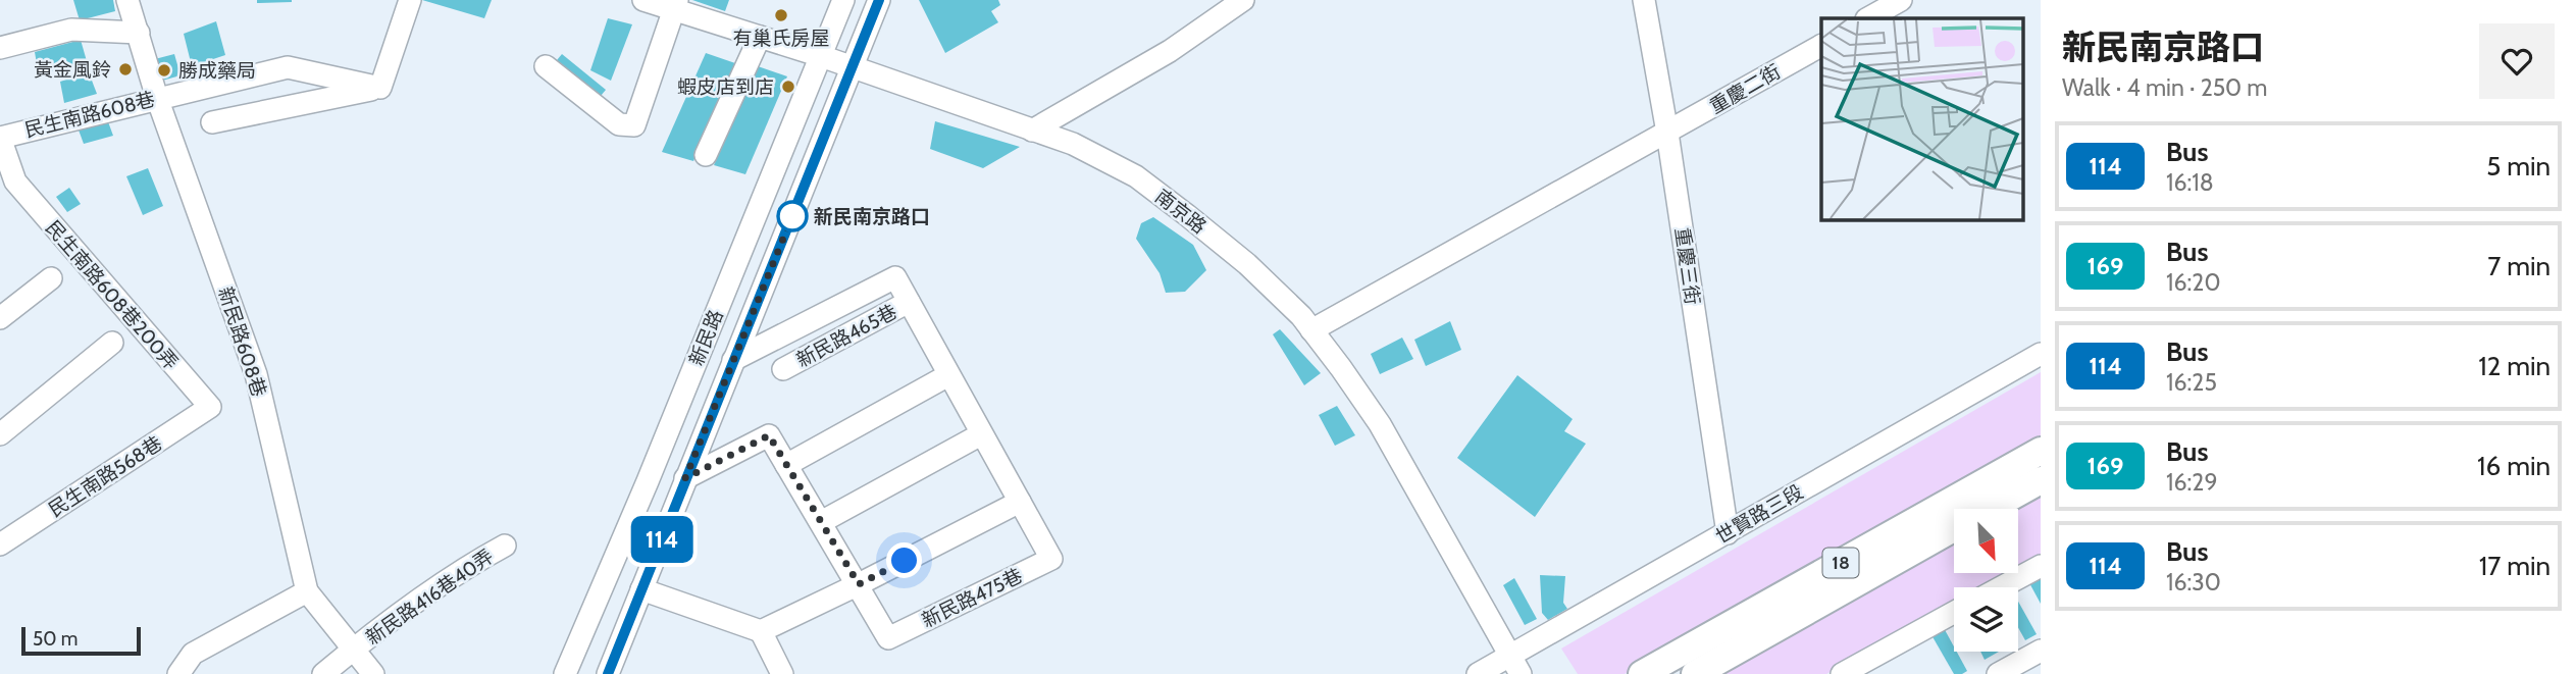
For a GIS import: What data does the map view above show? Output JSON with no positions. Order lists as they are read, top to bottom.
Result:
{
  "streets": {
    "main road": ["18"],
    "street": [
      "重慶二街",
      "民生南路608巷",
      "南京路",
      "重慶三街",
      "民生南路608巷200弄",
      "新民路465巷",
      "新民路",
      "新民路608巷",
      "民生南路568巷",
      "世賢路三段",
      "新民路416巷40弄",
      "新民路475巷"
    ]
  },
  "crossings": [
    ["重慶二街", "南京路"],
    ["重慶二街", "重慶三街"],
    ["民生南路608巷", "民生南路608巷200弄"],
    ["民生南路608巷", "新民路608巷"],
    ["南京路", "新民路"],
    ["南京路", "世賢路三段"],
    ["重慶三街", "世賢路三段"],
    ["民生南路608巷200弄", "民生南路568巷"],
    ["新民路465巷", "新民路475巷"],
    ["新民路", "新民路475巷"]
  ],
  "places": [
    "有巢氏房屋",
    "黃金風鈴",
    "勝成藥局",
    "蝦皮店到店",
    "新民南京路口"
  ],
  "lines": ["bus line 114"],
  "scale_bar": "50 m",
  "north": "bottom right",
  "page": {
    "on_map": "114",
    "heading": ["新民南京路口", "Walk · 4 min · 250 m"],
    "list": [
      {
        "mark": "114",
        "name": "Bus",
        "note": "16:18",
        "value": "5 min"
      },
      {
        "mark": "169",
        "name": "Bus",
        "note": "16:20",
        "value": "7 min"
      },
      {
        "mark": "114",
        "name": "Bus",
        "note": "16:25",
        "value": "12 min"
      },
      {
        "mark": "169",
        "name": "Bus",
        "note": "16:29",
        "value": "16 min"
      },
      {
        "mark": "114",
        "name": "Bus",
        "note": "16:30",
        "value": "17 min"
      }
    ],
    "scale": "50 m"
  }
}
